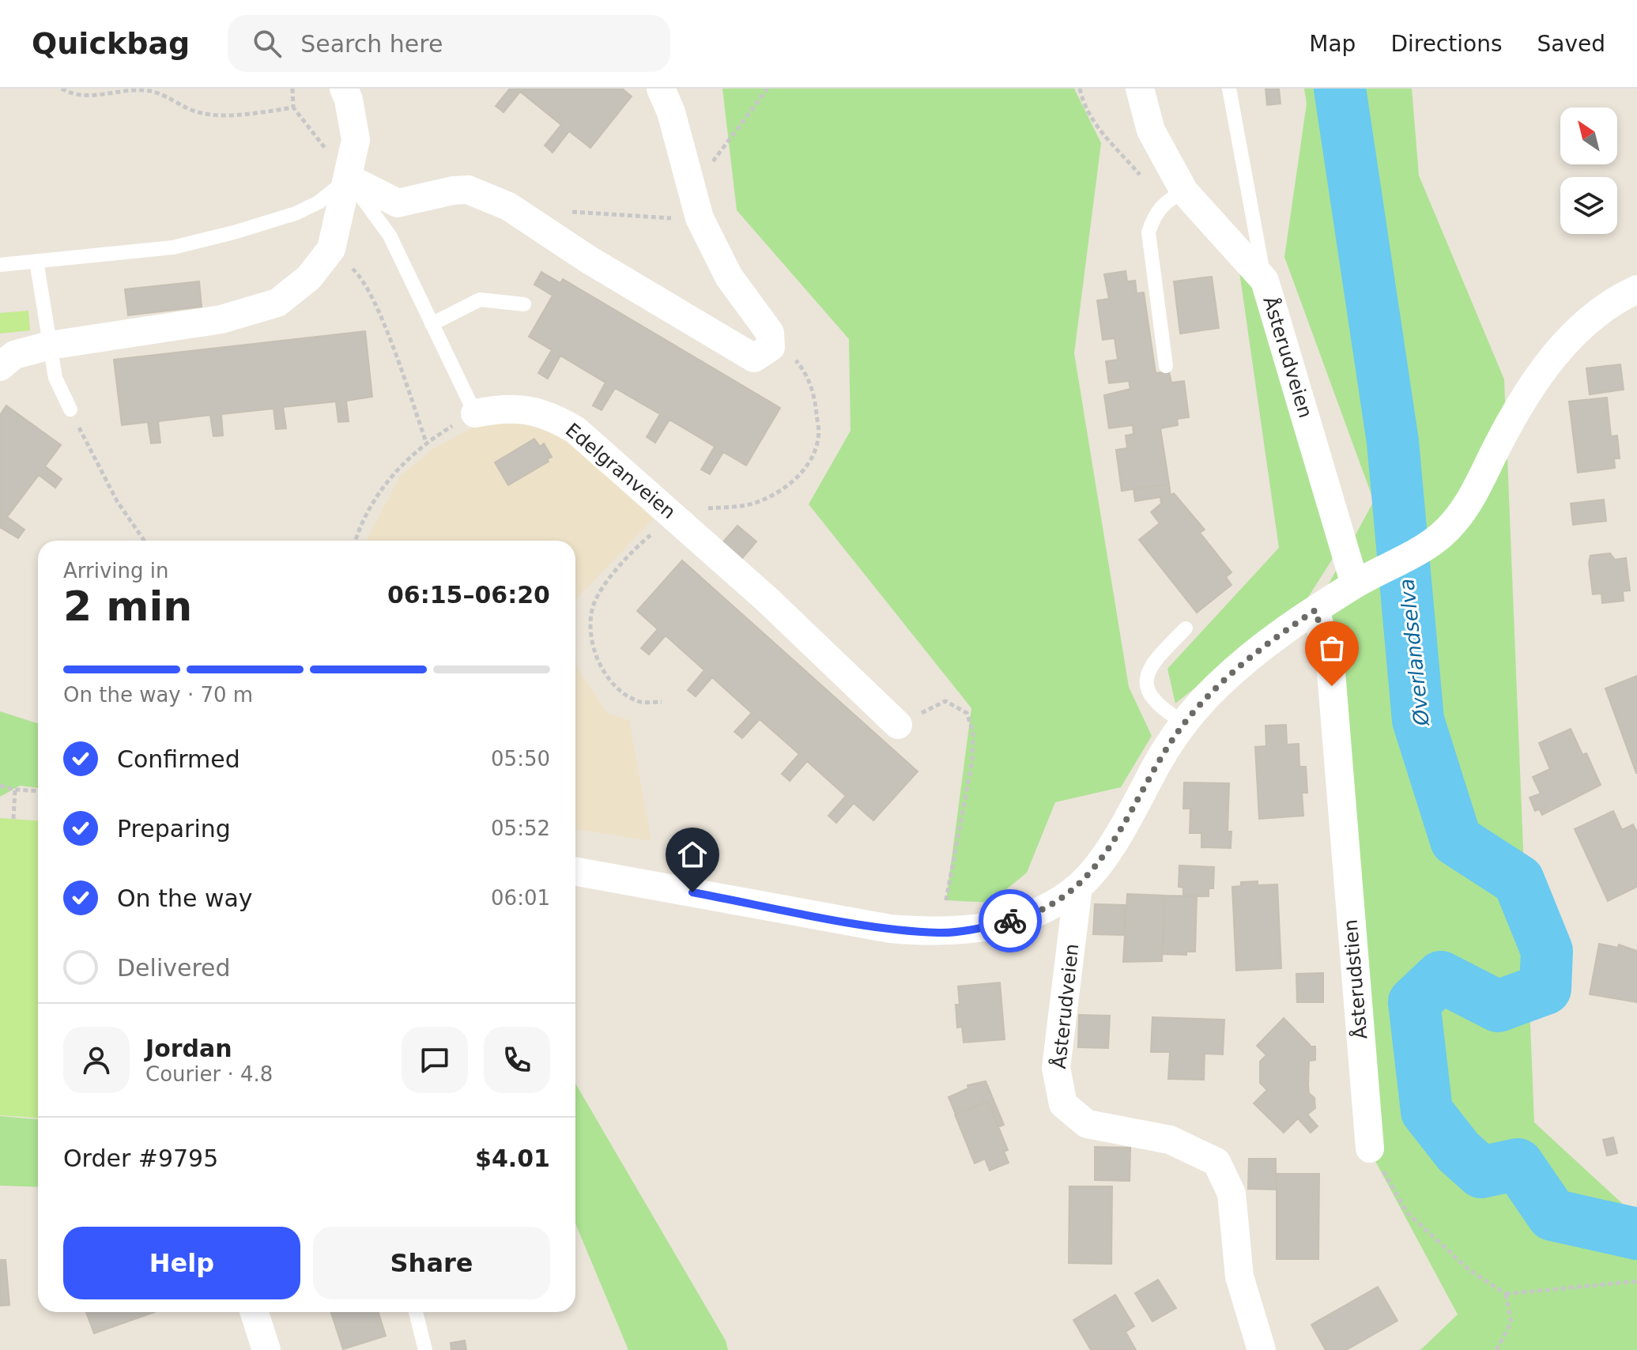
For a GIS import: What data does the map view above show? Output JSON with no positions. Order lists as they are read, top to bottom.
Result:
{
  "streets": {
    "street": ["Åsterudveien", "Edelgranveien", "Åsterudstien"]
  },
  "water": ["Øverlandselva"],
  "north": "top left",
  "page": {
    "header": "Quickbag",
    "search": "Search here",
    "nav": ["Map", "Directions", "Saved"],
    "heading": ["2 min", "Arriving in", "06:15–06:20"],
    "panel": [
      "Jordan",
      "Courier · 4.8",
      "Order #9795",
      "$4.01"
    ],
    "bar": "On the way · 70 m",
    "list": [
      ["Confirmed", "05:50"],
      ["Preparing", "05:52"],
      ["On the way", "06:01"],
      "Delivered"
    ],
    "buttons": ["Help", "Share"]
  }
}
